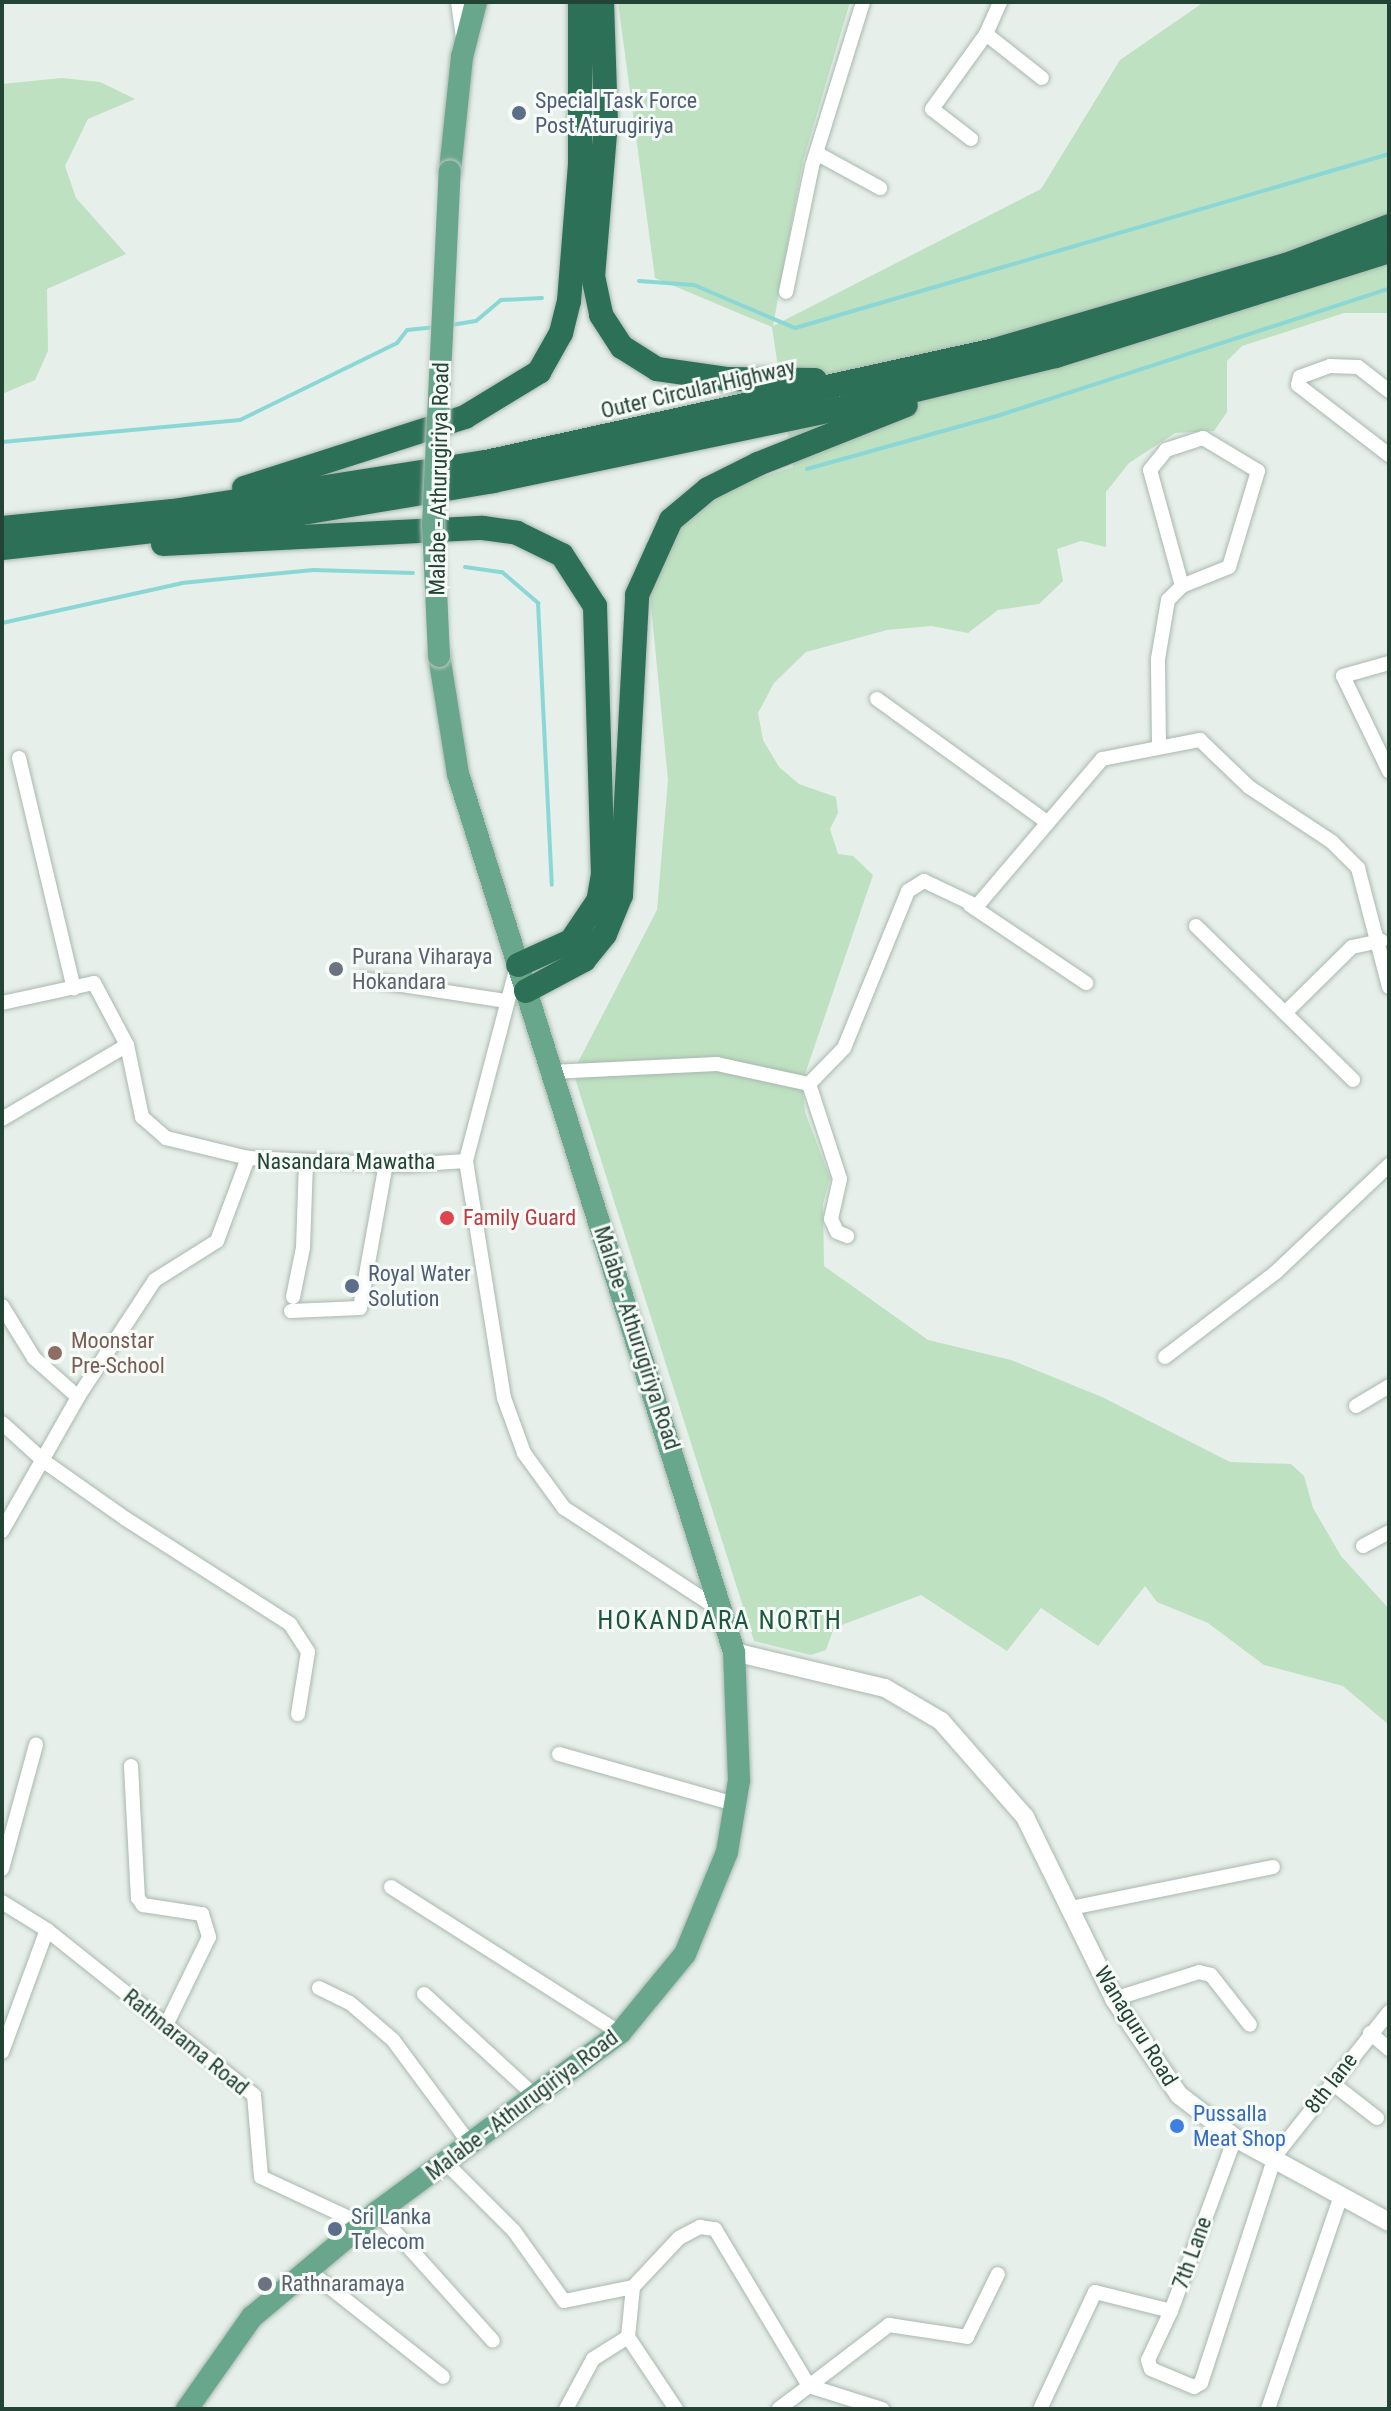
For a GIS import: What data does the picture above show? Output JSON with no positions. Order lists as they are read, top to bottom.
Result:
{
  "streets": {
    "highway": ["Outer Circular Highway"],
    "main road": ["Malabe - Athurugiriya Road"],
    "street": [
      "Nasandara Mawatha",
      "Wanaguru Road",
      "Rathnarama Road",
      "8th lane",
      "7th Lane"
    ]
  },
  "crossings": [
    ["Malabe - Athurugiriya Road", "Wanaguru Road"],
    ["Malabe - Athurugiriya Road", "Rathnarama Road"],
    ["Wanaguru Road", "8th lane"],
    ["Wanaguru Road", "7th Lane"],
    ["8th lane", "7th Lane"]
  ],
  "districts": ["HOKANDARA NORTH"],
  "places": [
    "Special Task Force Post Aturugiriya",
    "Purana Viharaya Hokandara",
    "Family Guard",
    "Royal Water Solution",
    "Moonstar Pre-School",
    "Pussalla Meat Shop",
    "Sri Lanka Telecom",
    "Rathnaramaya"
  ]
}
